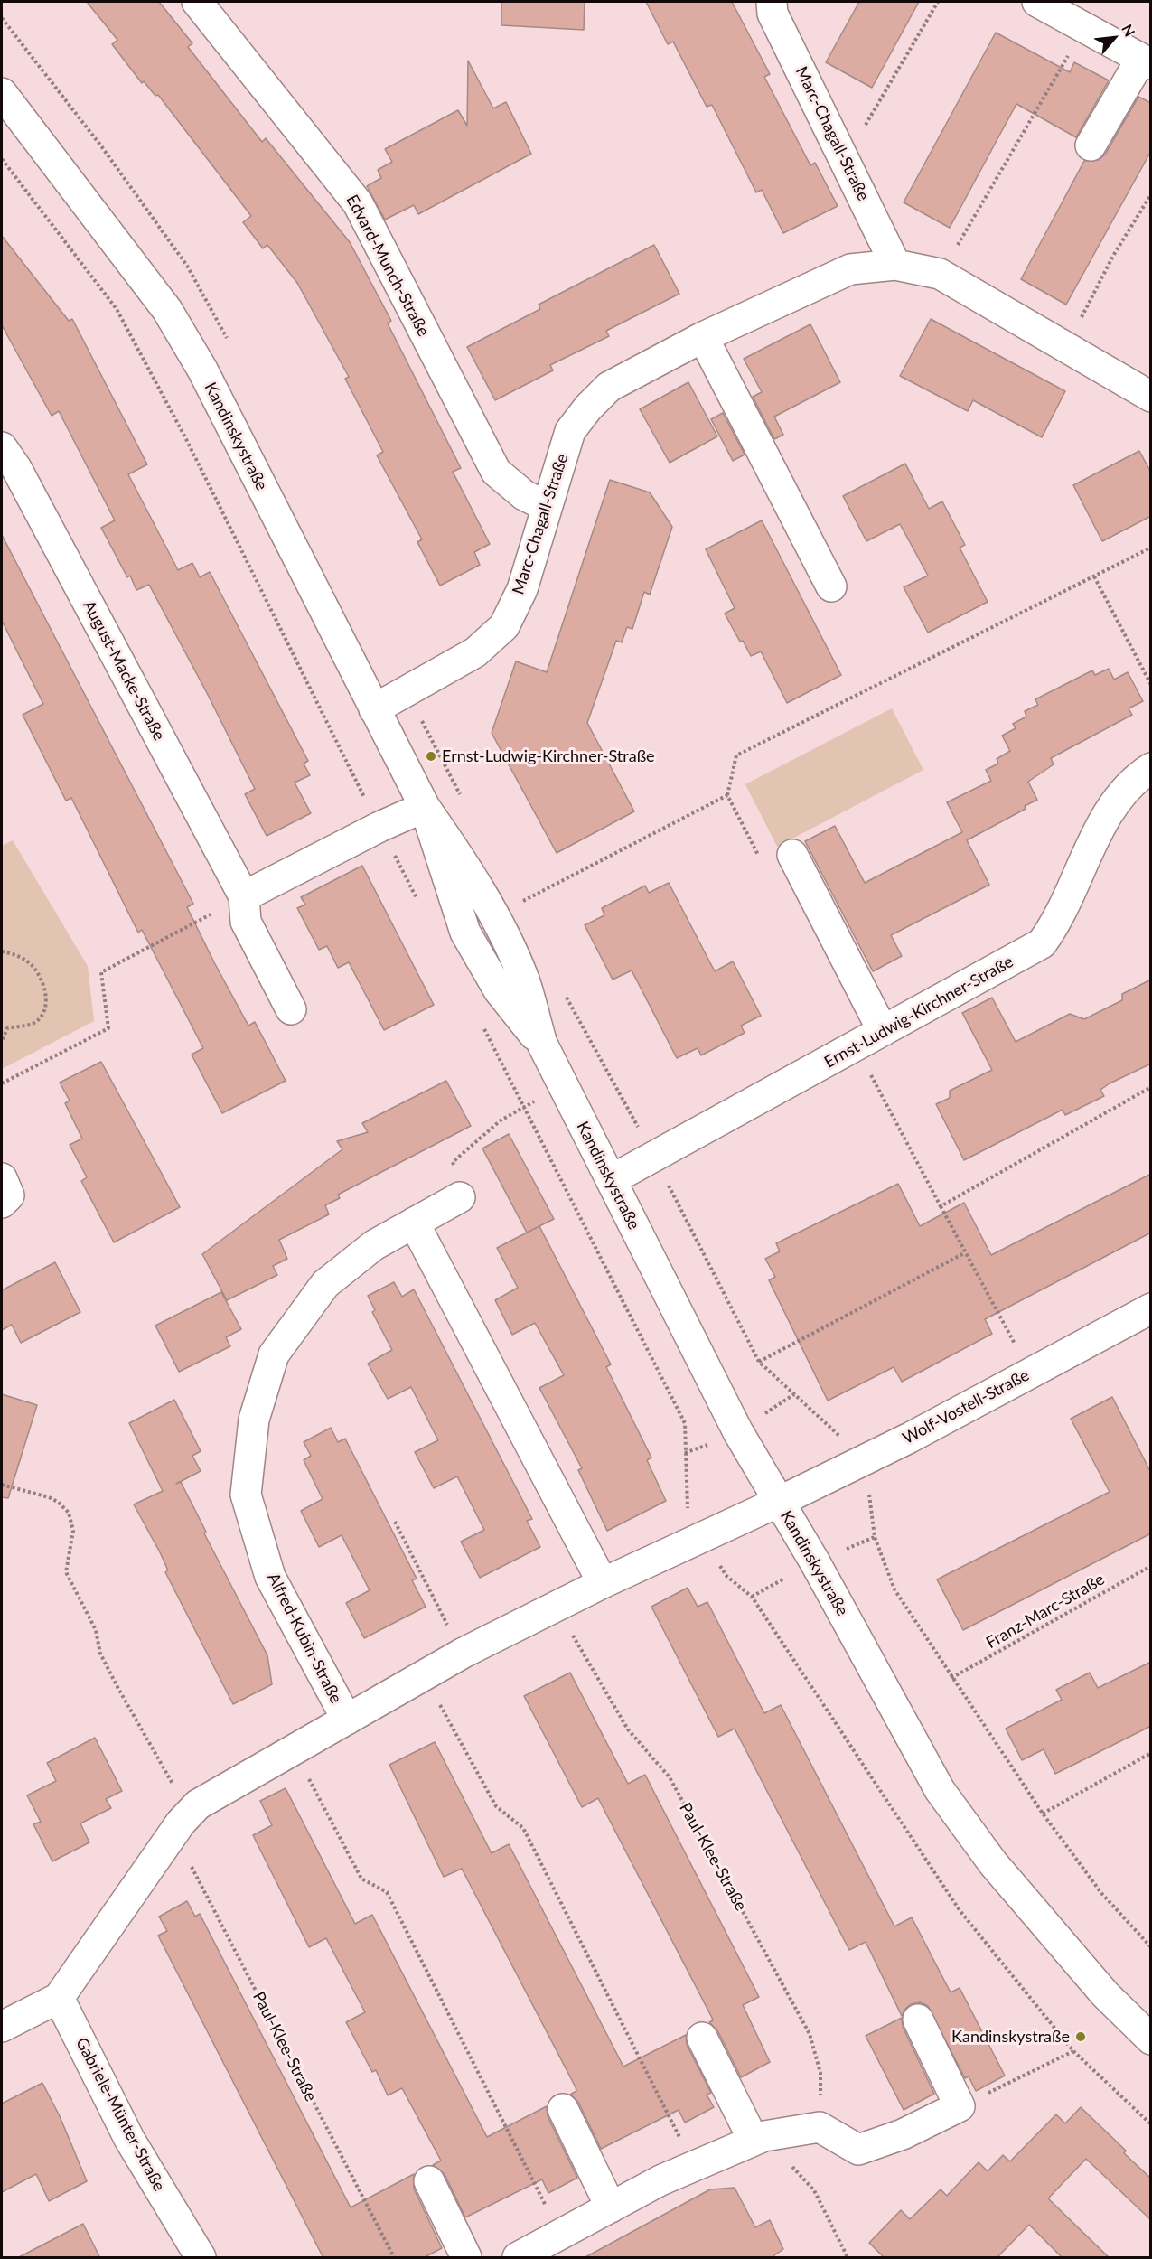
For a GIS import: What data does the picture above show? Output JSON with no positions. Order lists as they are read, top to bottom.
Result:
{
  "streets": {
    "street": [
      "Marc-Chagall-Straße",
      "Edvard-Munch-Straße",
      "Kandinskystraße",
      "August-Macke-Straße",
      "Ernst-Ludwig-Kirchner-Straße",
      "Wolf-Vostell-Straße",
      "Alfred-Kubin-Straße",
      "Gabriele-Münter-Straße"
    ],
    "path": ["Franz-Marc-Straße", "Paul-Klee-Straße"]
  },
  "crossings": [
    ["Marc-Chagall-Straße", "Edvard-Munch-Straße"],
    ["Marc-Chagall-Straße", "Kandinskystraße"],
    ["Kandinskystraße", "Ernst-Ludwig-Kirchner-Straße"],
    ["Kandinskystraße", "Wolf-Vostell-Straße"]
  ],
  "places": ["Ernst-Ludwig-Kirchner-Straße", "Kandinskystraße"],
  "north": "top right"
}
